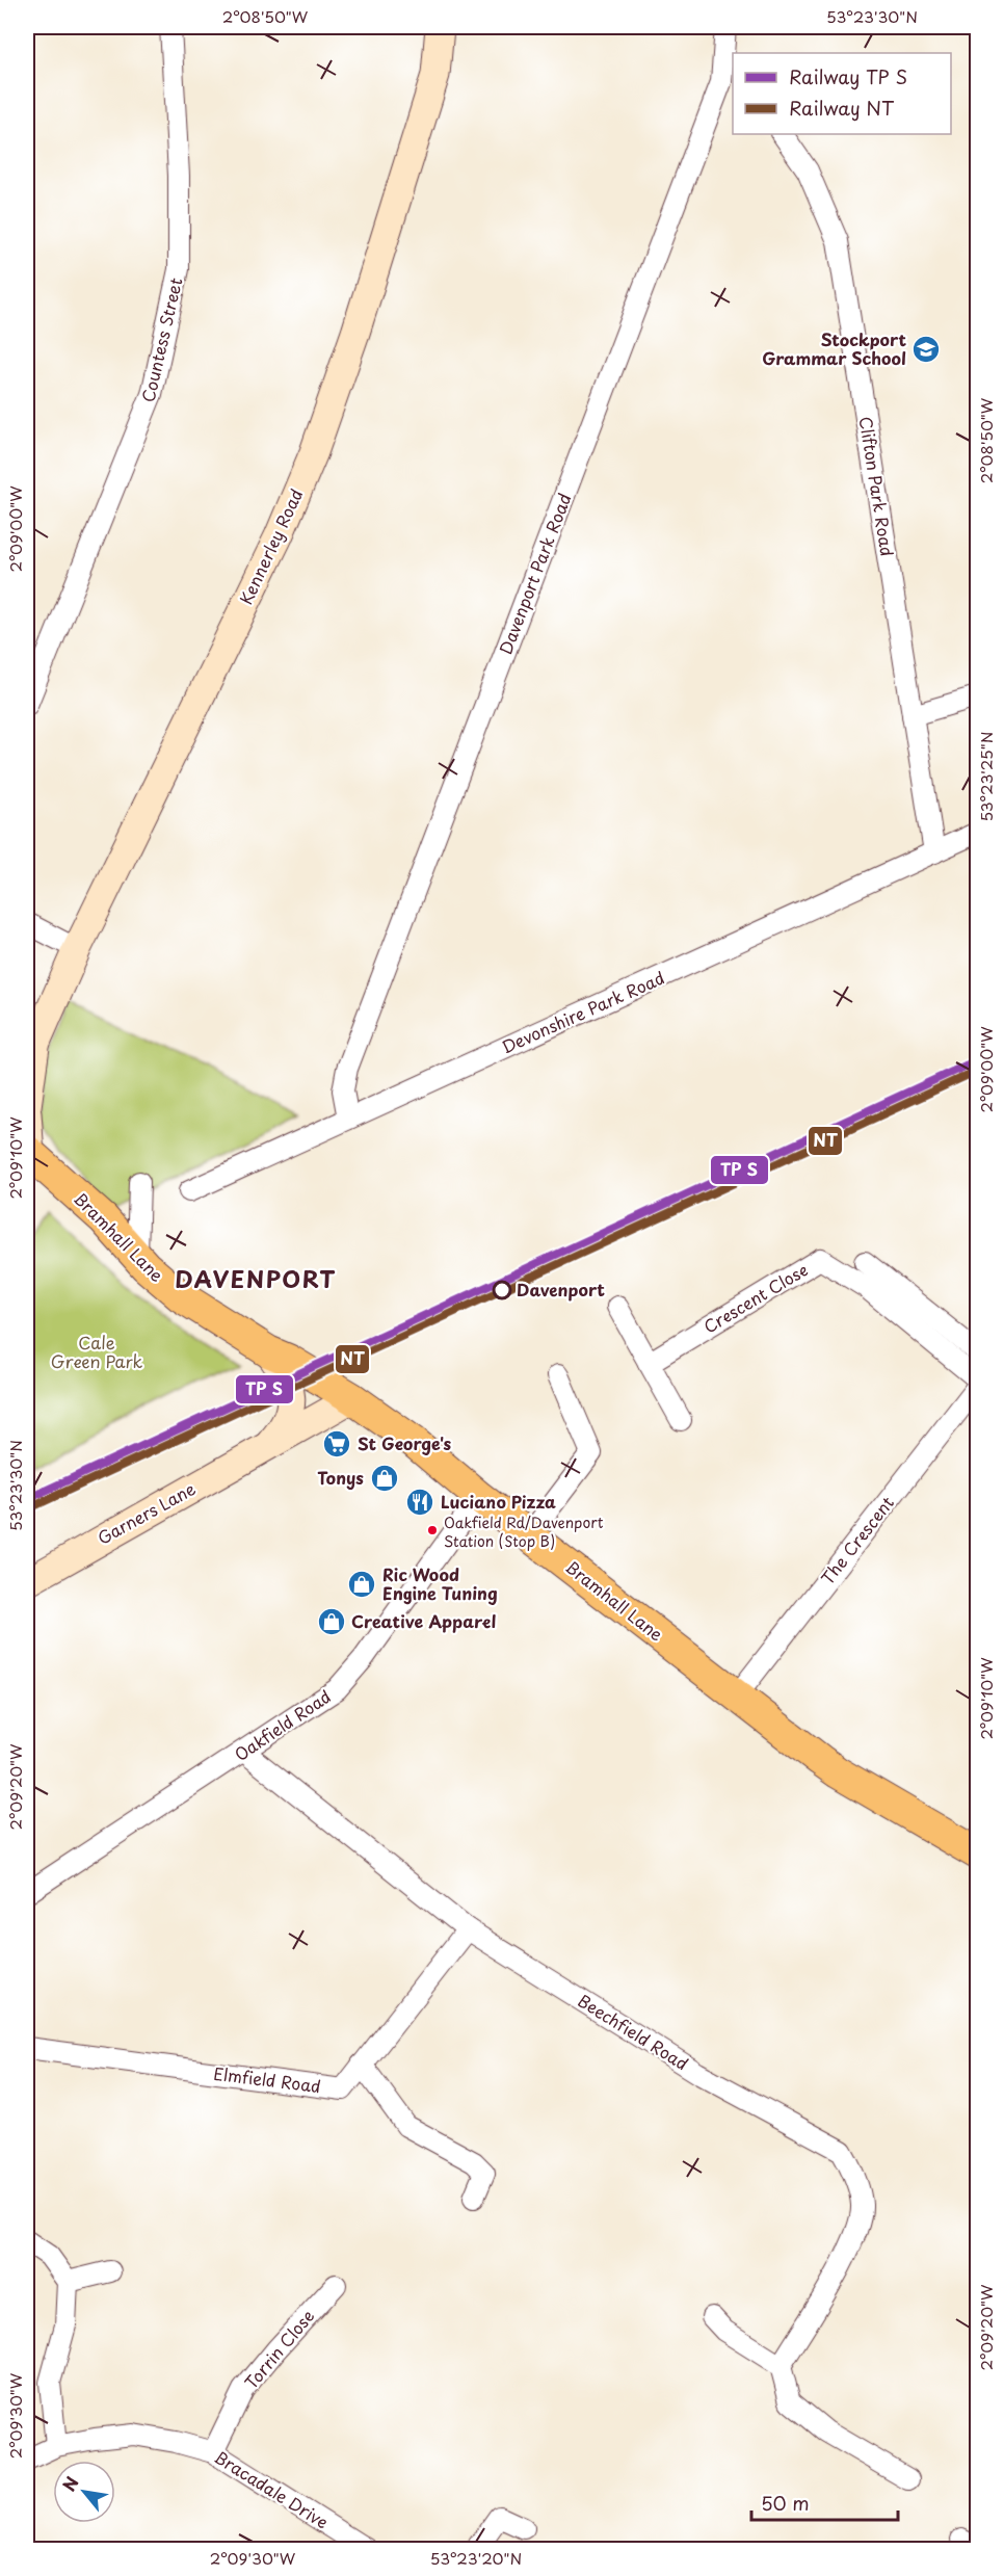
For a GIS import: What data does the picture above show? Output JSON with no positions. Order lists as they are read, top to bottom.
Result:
{
  "streets": {
    "main road": ["Bramhall Lane"],
    "street": [
      "Countess Street",
      "Clifton Park Road",
      "Kennerley Road",
      "Davenport Park Road",
      "Devonshire Park Road",
      "Crescent Close",
      "Garners Lane",
      "The Crescent",
      "Oakfield Road",
      "Beechfield Road",
      "Elmfield Road",
      "Torrin Close",
      "Bracadale Drive"
    ]
  },
  "crossings": [
    ["Clifton Park Road", "Devonshire Park Road"],
    ["Davenport Park Road", "Devonshire Park Road"],
    ["Bramhall Lane", "Garners Lane"],
    ["Bramhall Lane", "The Crescent"],
    ["Bramhall Lane", "Oakfield Road"],
    ["Oakfield Road", "Beechfield Road"],
    ["Beechfield Road", "Elmfield Road"],
    ["Torrin Close", "Bracadale Drive"]
  ],
  "districts": ["DAVENPORT"],
  "parks": ["Cale Green Park"],
  "places": {
    "school or university": ["Stockport Grammar School"],
    "other": ["Davenport", "Oakfield Rd/Davenport Station (Stop B)"],
    "supermarket": ["St George's"],
    "shop": ["Tonys", "Ric Wood Engine Tuning", "Creative Apparel"],
    "restaurant": ["Luciano Pizza"]
  },
  "lines": ["rail line NT"],
  "legend": ["Railway TP S", "Railway NT"],
  "scale_bar": "50 m",
  "north": "top left",
  "coordinates": [
    "2°08'50\"W",
    "53°23'30\"N",
    "2°09'00\"W",
    "53°23'25\"N",
    "2°09'10\"W",
    "2°09'20\"W",
    "2°09'30\"W",
    "53°23'20\"N"
  ]
}
